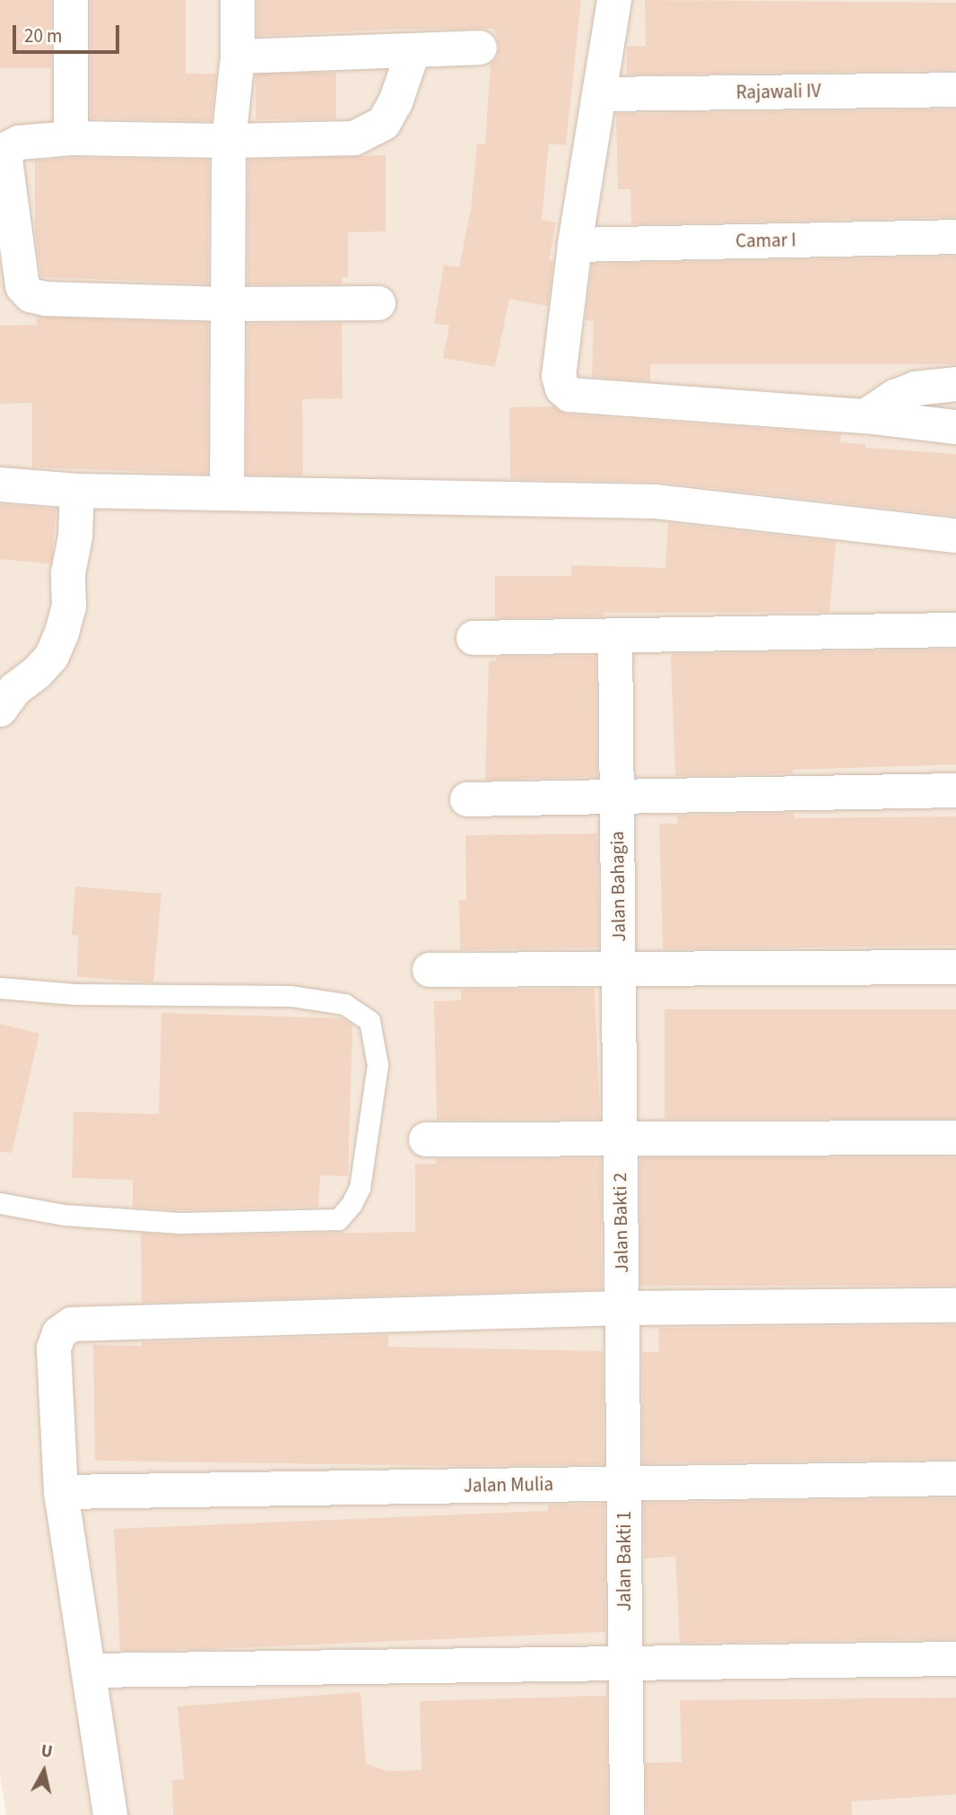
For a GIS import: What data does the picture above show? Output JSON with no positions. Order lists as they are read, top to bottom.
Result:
{
  "streets": {
    "street": [
      "Rajawali IV",
      "Camar I",
      "Jalan Bahagia",
      "Jalan Bakti 2",
      "Jalan Mulia",
      "Jalan Bakti 1"
    ]
  },
  "crossings": [
    ["Jalan Bahagia", "Jalan Bakti 2"],
    ["Jalan Bakti 2", "Jalan Bakti 1"],
    ["Jalan Mulia", "Jalan Bakti 1"]
  ],
  "scale_bar": "20 m",
  "north": "top"
}
